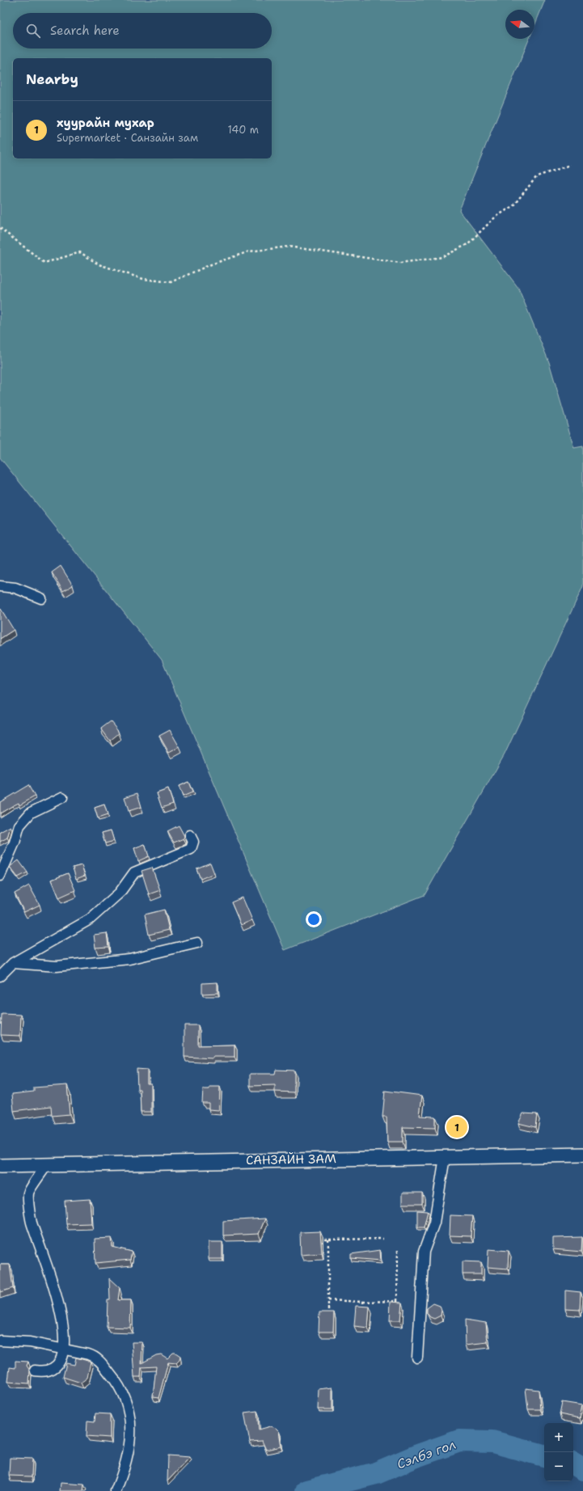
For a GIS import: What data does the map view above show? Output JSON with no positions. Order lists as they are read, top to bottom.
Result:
{
  "streets": {
    "main road": ["САНЗАЙН ЗАМ"]
  },
  "water": ["Сэлбэ гол"],
  "north": "left",
  "page": {
    "search": "Search here",
    "heading": "Nearby",
    "list": [
      {
        "mark": "1",
        "name": "хуурайн мухар",
        "note": "Supermarket · Санзайн зам",
        "value": "140 m"
      }
    ],
    "pins": "1",
    "map_buttons": ["+", "−"]
  }
}
